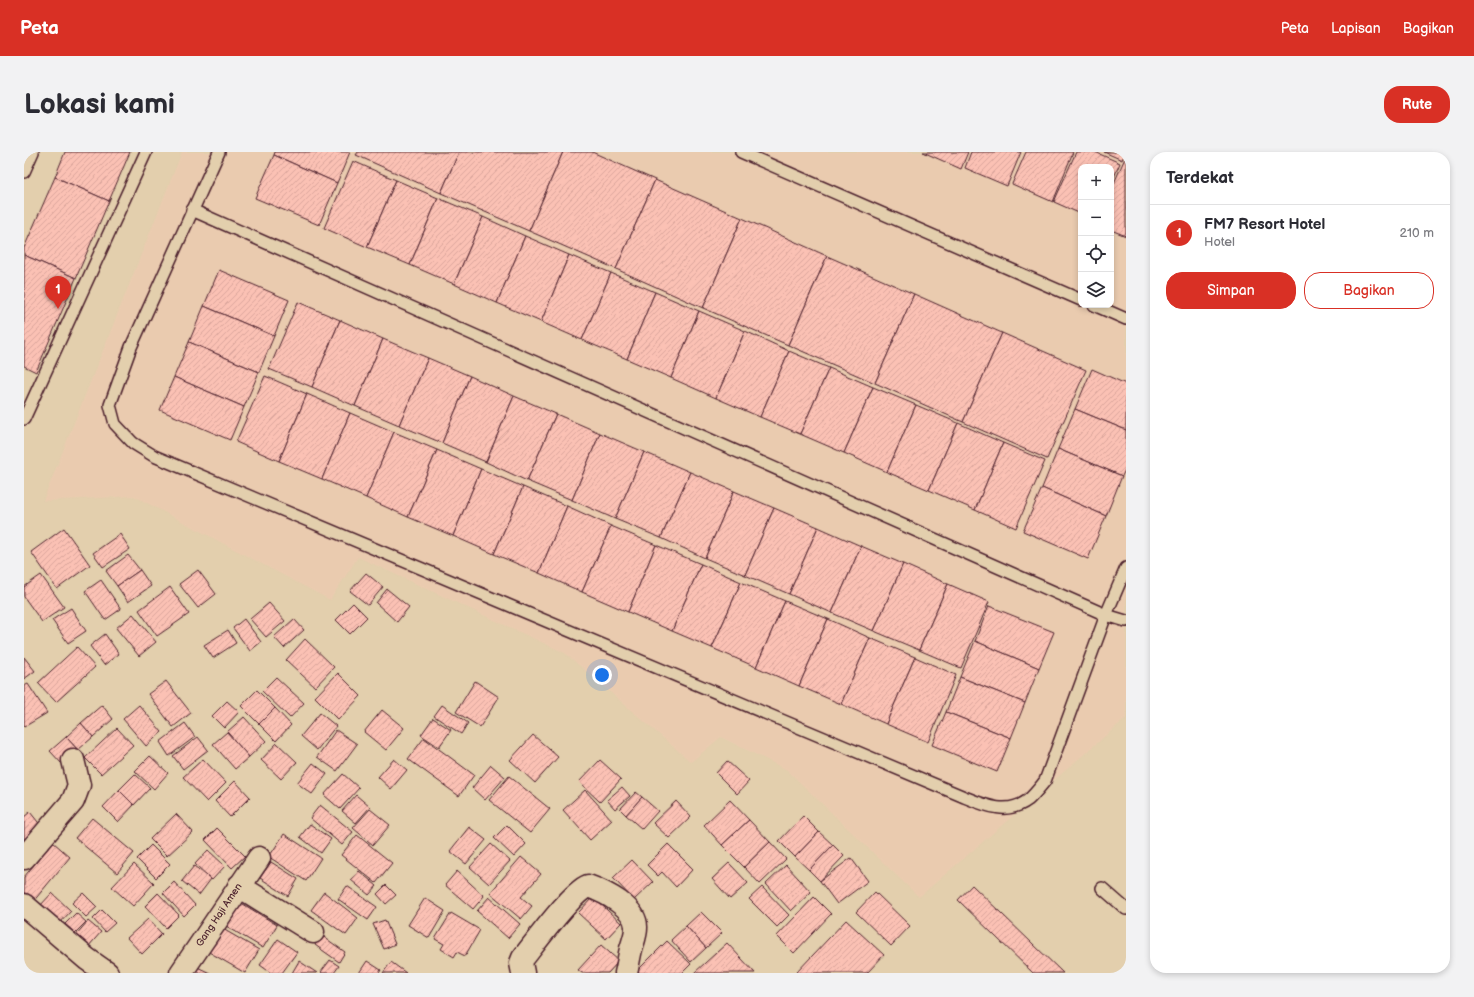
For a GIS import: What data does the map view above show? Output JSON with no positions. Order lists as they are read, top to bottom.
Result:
{
  "streets": {
    "street": ["Gang Haji Amen"]
  },
  "page": {
    "header": "Peta",
    "nav": ["Peta", "Lapisan", "Bagikan"],
    "buttons": [
      "Rute",
      ["Simpan", "Bagikan"]
    ],
    "title": "Lokasi kami",
    "heading": "Terdekat",
    "map_buttons": ["+", "−"],
    "list": [
      {
        "mark": "1",
        "name": "FM7 Resort Hotel",
        "note": "Hotel",
        "value": "210 m"
      }
    ],
    "pins": "1"
  }
}
